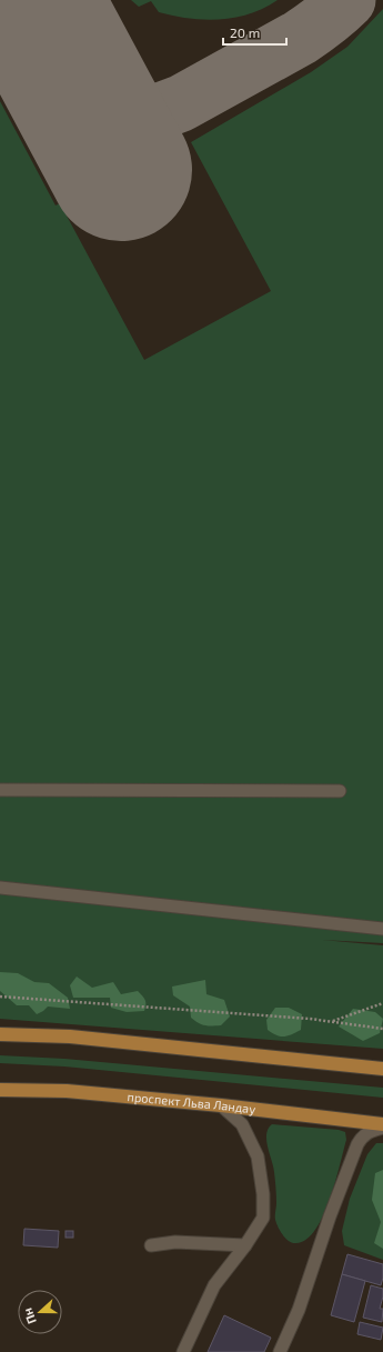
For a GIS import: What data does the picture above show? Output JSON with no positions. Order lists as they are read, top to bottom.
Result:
{
  "streets": {
    "main road": ["проспект Льва Ландау"]
  },
  "scale_bar": "20 m",
  "north": "left"
}
